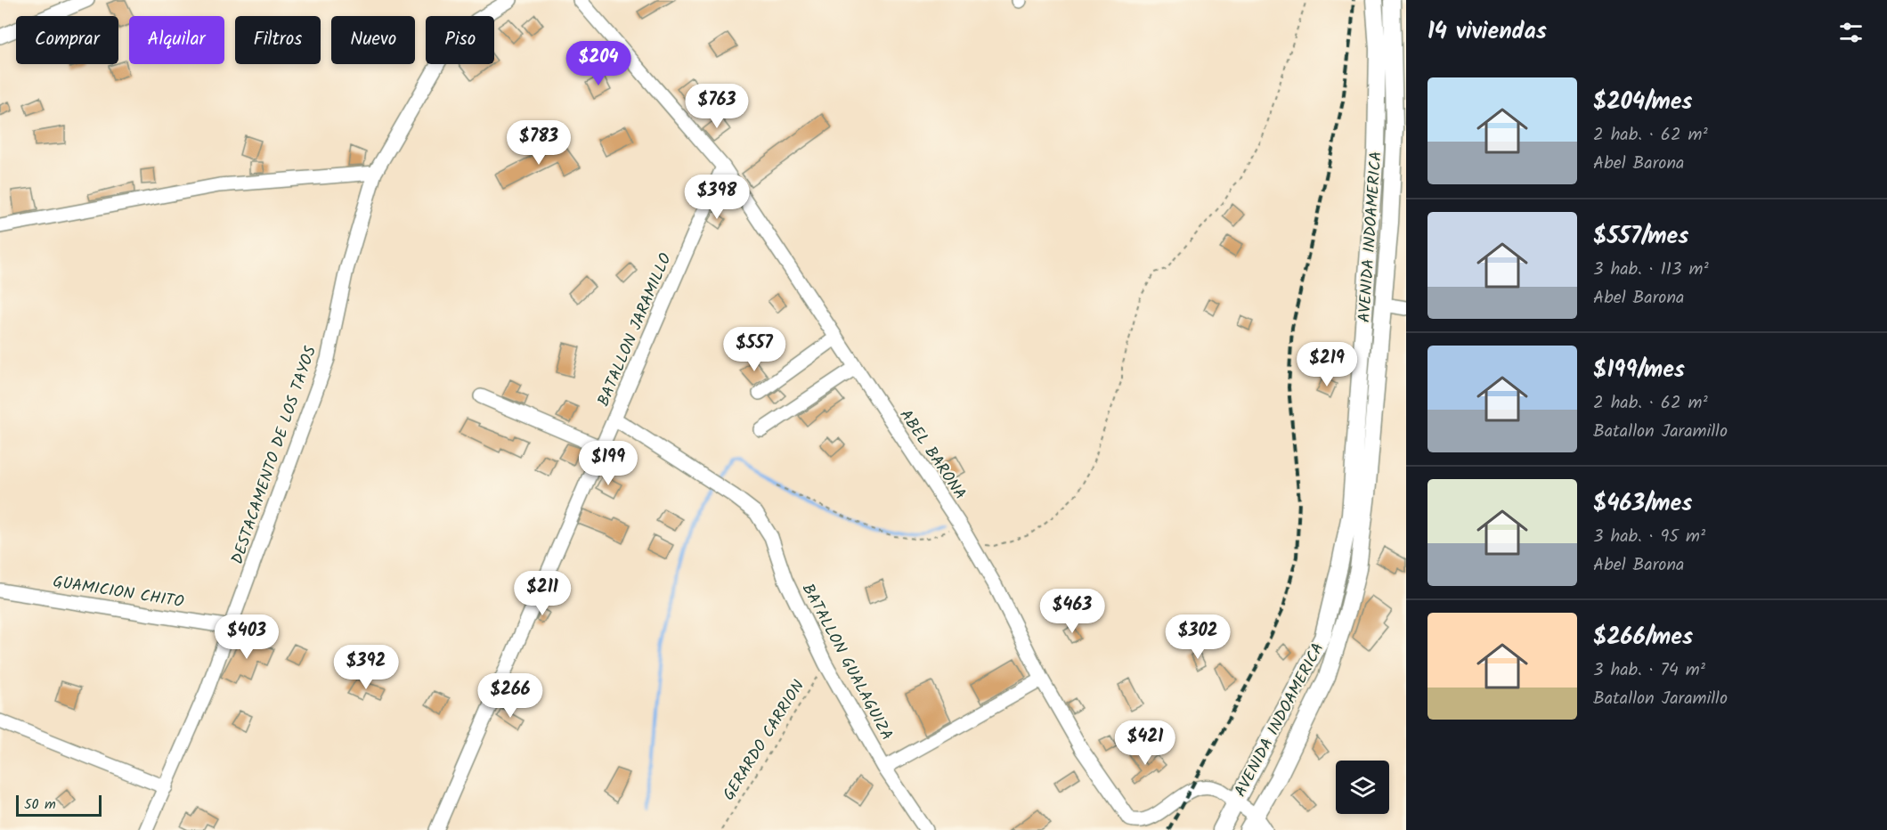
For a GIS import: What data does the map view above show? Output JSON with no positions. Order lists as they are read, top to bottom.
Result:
{
  "streets": {
    "main road": ["AVENIDA INDOAMERICA"],
    "street": [
      "BATALLON JARAMILLO",
      "ABEL BARONA",
      "DESTACAMENTO DE LOS TAYOS",
      "GUAMICION CHITO",
      "BATALLON GUALAGUIZA"
    ],
    "path": ["GERARDO CARRION"]
  },
  "crossings": [
    ["AVENIDA INDOAMERICA", "ABEL BARONA"],
    ["BATALLON JARAMILLO", "ABEL BARONA"],
    ["BATALLON JARAMILLO", "BATALLON GUALAGUIZA"],
    ["DESTACAMENTO DE LOS TAYOS", "GUAMICION CHITO"],
    ["BATALLON GUALAGUIZA", "GERARDO CARRION"]
  ],
  "scale_bar": "50 m",
  "page": {
    "heading": "14 viviendas",
    "chip": [
      "Comprar",
      "Alquilar",
      "Filtros",
      "Nuevo",
      "Piso"
    ],
    "price": [
      "$204",
      "$763",
      "$783",
      "$398",
      "$557",
      "$219",
      "$199",
      "$211",
      "$463",
      "$403",
      "$302",
      "$392",
      "$266",
      "$421"
    ],
    "list": [
      {
        "name": "$204/mes",
        "note": "2 hab. · 62 m² · Abel Barona"
      },
      {
        "name": "$557/mes",
        "note": "3 hab. · 113 m² · Abel Barona"
      },
      {
        "name": "$199/mes",
        "note": "2 hab. · 62 m² · Batallon Jaramillo"
      },
      {
        "name": "$463/mes",
        "note": "3 hab. · 95 m² · Abel Barona"
      },
      {
        "name": "$266/mes",
        "note": "3 hab. · 74 m² · Batallon Jaramillo"
      }
    ],
    "scale": "50 m"
  }
}
